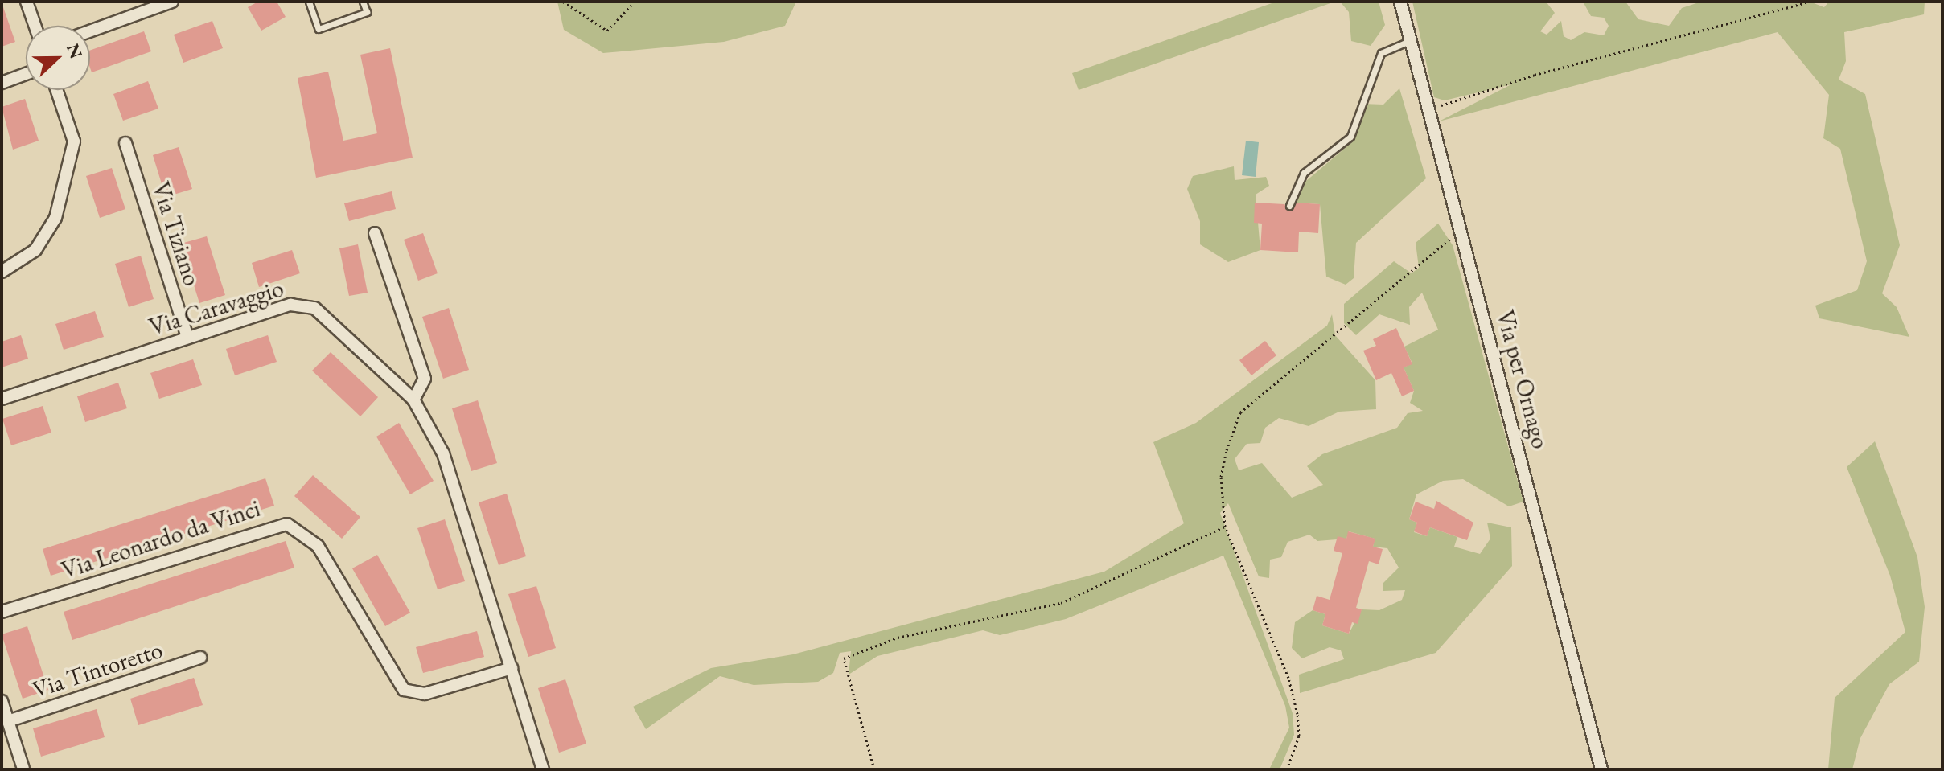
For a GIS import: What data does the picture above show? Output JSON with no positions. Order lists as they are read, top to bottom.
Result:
{
  "streets": {
    "street": [
      "Via Tiziano",
      "Via Caravaggio",
      "Via per Ornago",
      "Via Leonardo da Vinci",
      "Via Tintoretto"
    ]
  },
  "crossings": [
    ["Via Tiziano", "Via Caravaggio"],
    ["Via Caravaggio", "Via Leonardo da Vinci"]
  ],
  "north": "right"
}
